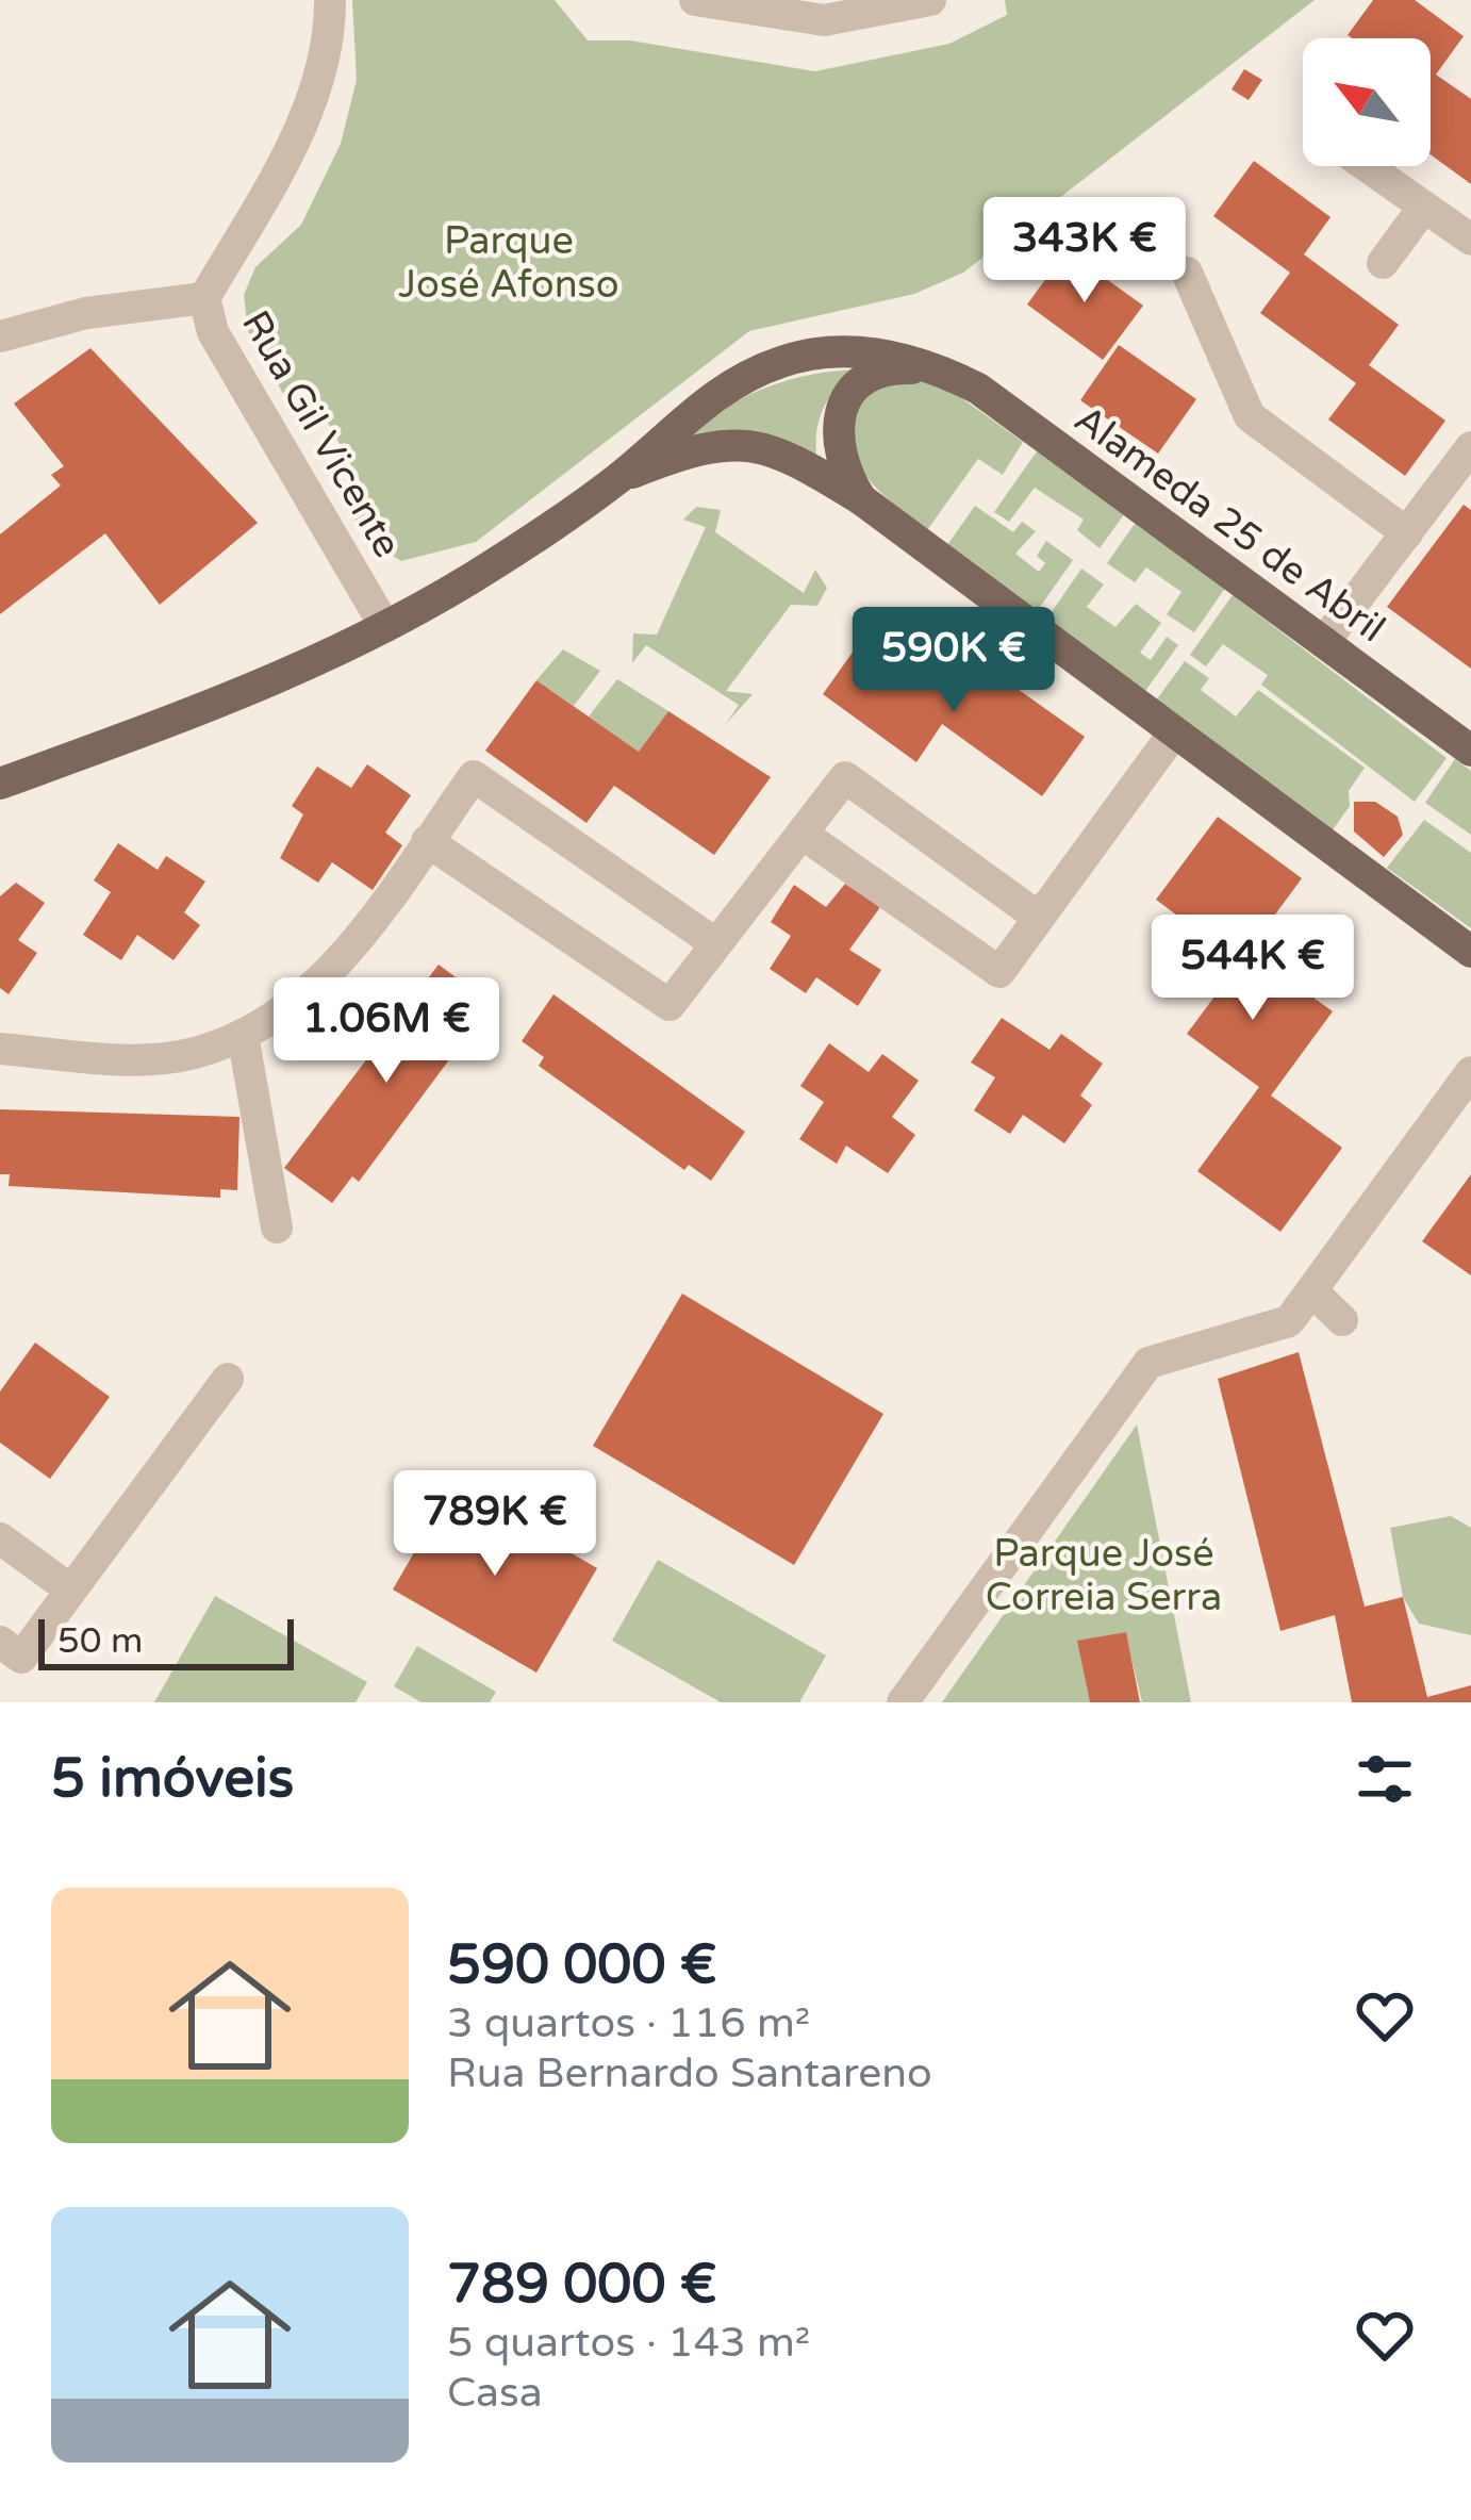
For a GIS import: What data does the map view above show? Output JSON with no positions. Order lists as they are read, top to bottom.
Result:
{
  "streets": {
    "main road": ["Alameda 25 de Abril"],
    "street": ["Rua Gil Vicente"]
  },
  "parks": ["Parque José Afonso", "Parque José Correia Serra"],
  "scale_bar": "50 m",
  "north": "top left",
  "page": {
    "price": [
      "343K €",
      "590K €",
      "544K €",
      "1.06M €",
      "789K €"
    ],
    "scale": "50 m",
    "heading": "5 imóveis",
    "list": [
      {
        "name": "590 000 €",
        "note": "3 quartos · 116 m² · Rua Bernardo Santareno"
      },
      {
        "name": "789 000 €",
        "note": "5 quartos · 143 m² · Casa"
      }
    ]
  }
}
